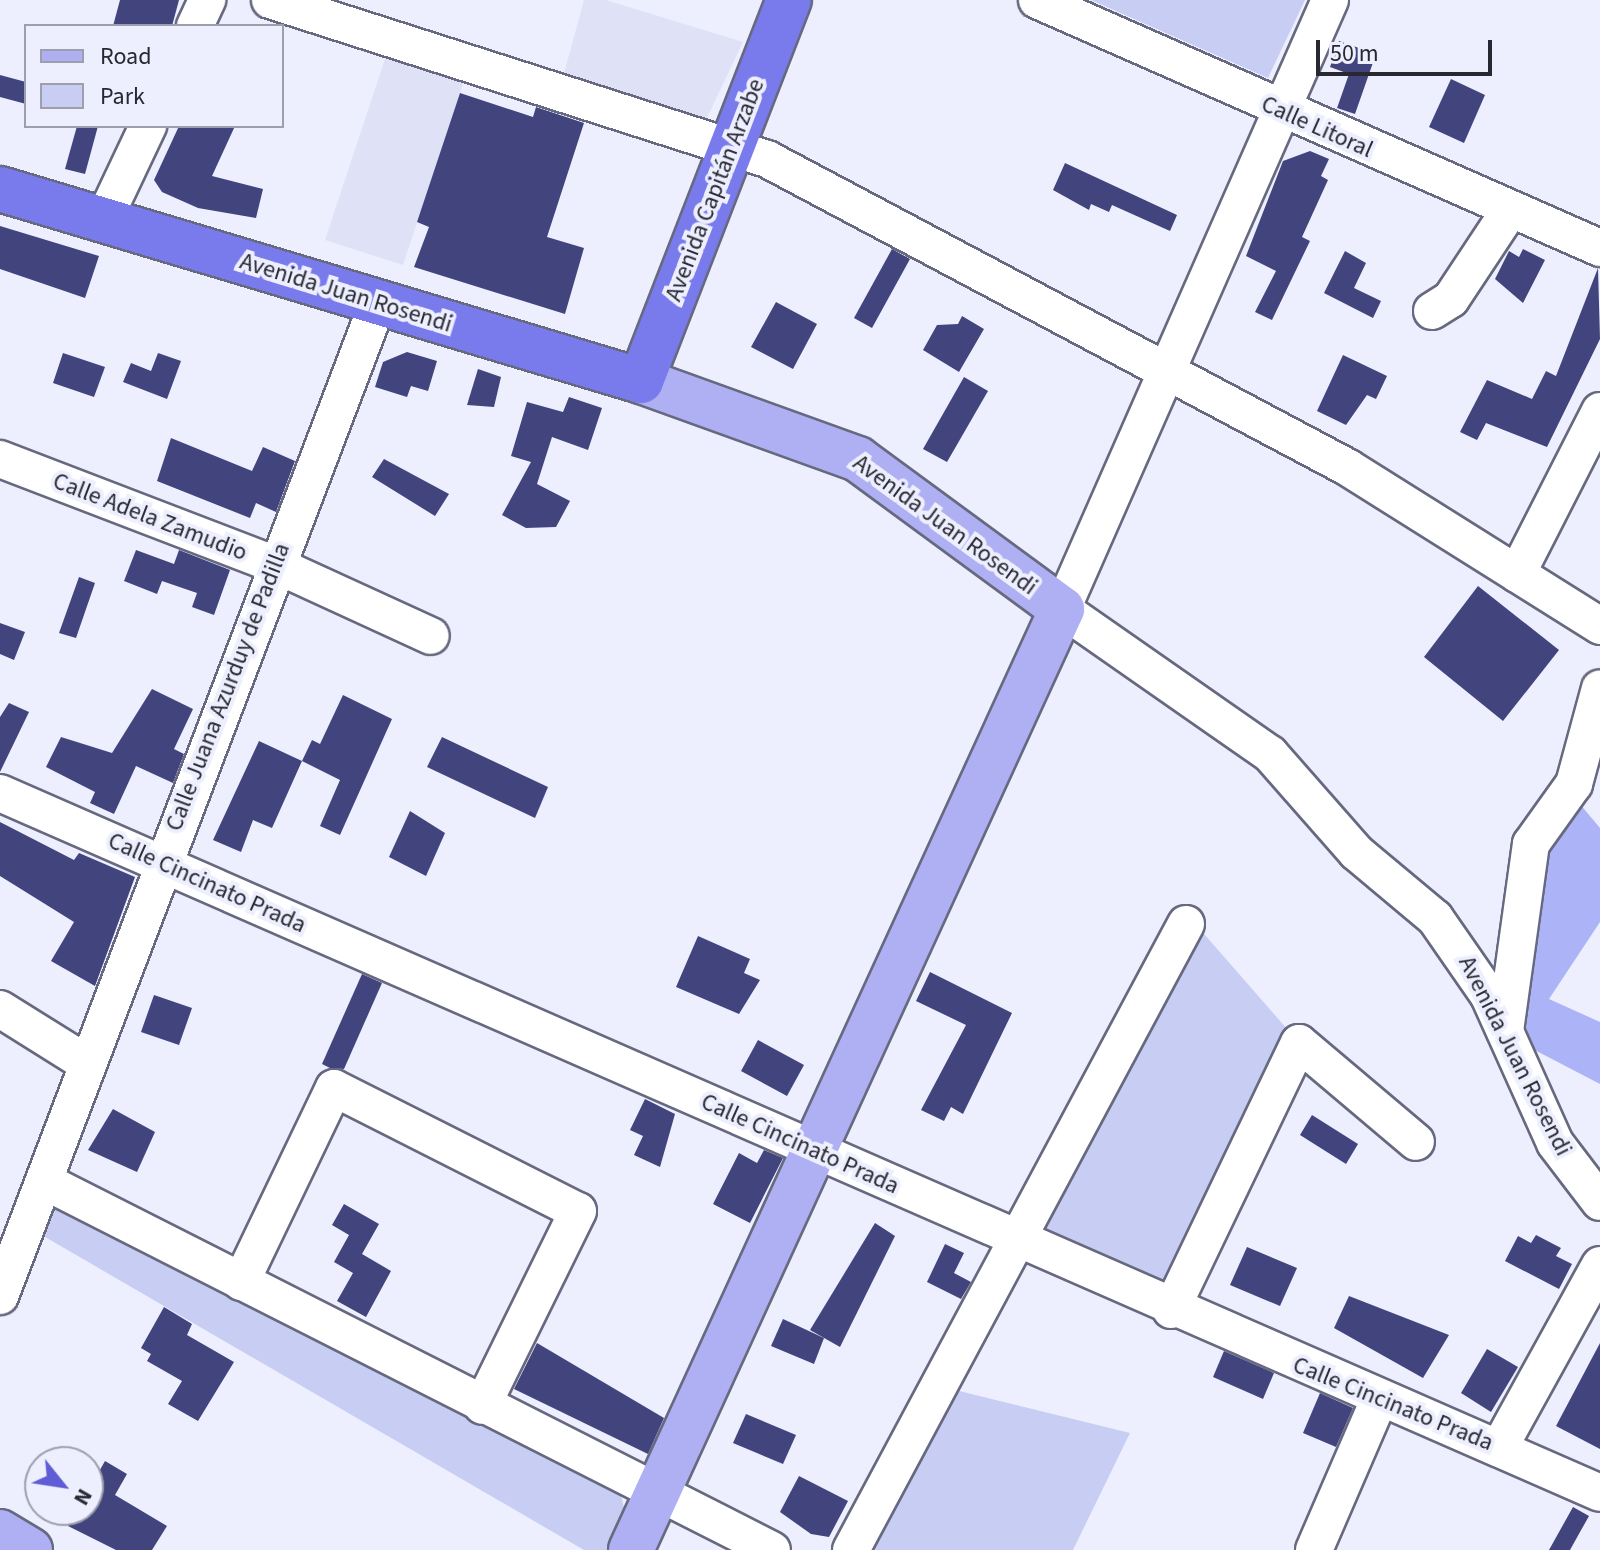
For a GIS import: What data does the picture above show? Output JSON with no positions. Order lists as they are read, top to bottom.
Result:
{
  "streets": {
    "highway": ["Avenida Capitán Arzabe", "Avenida Juan Rosendi"],
    "street": [
      "Calle Litoral",
      "Calle Adela Zamudio",
      "Calle Juana Azurduy de Padilla",
      "Calle Cincinato Prada"
    ]
  },
  "crossings": [
    ["Avenida Capitán Arzabe", "Avenida Juan Rosendi"],
    ["Avenida Juan Rosendi", "Calle Juana Azurduy de Padilla"],
    ["Calle Adela Zamudio", "Calle Juana Azurduy de Padilla"],
    ["Calle Juana Azurduy de Padilla", "Calle Cincinato Prada"]
  ],
  "legend": ["Road", "Park"],
  "scale_bar": "50 m",
  "north": "bottom right"
}
